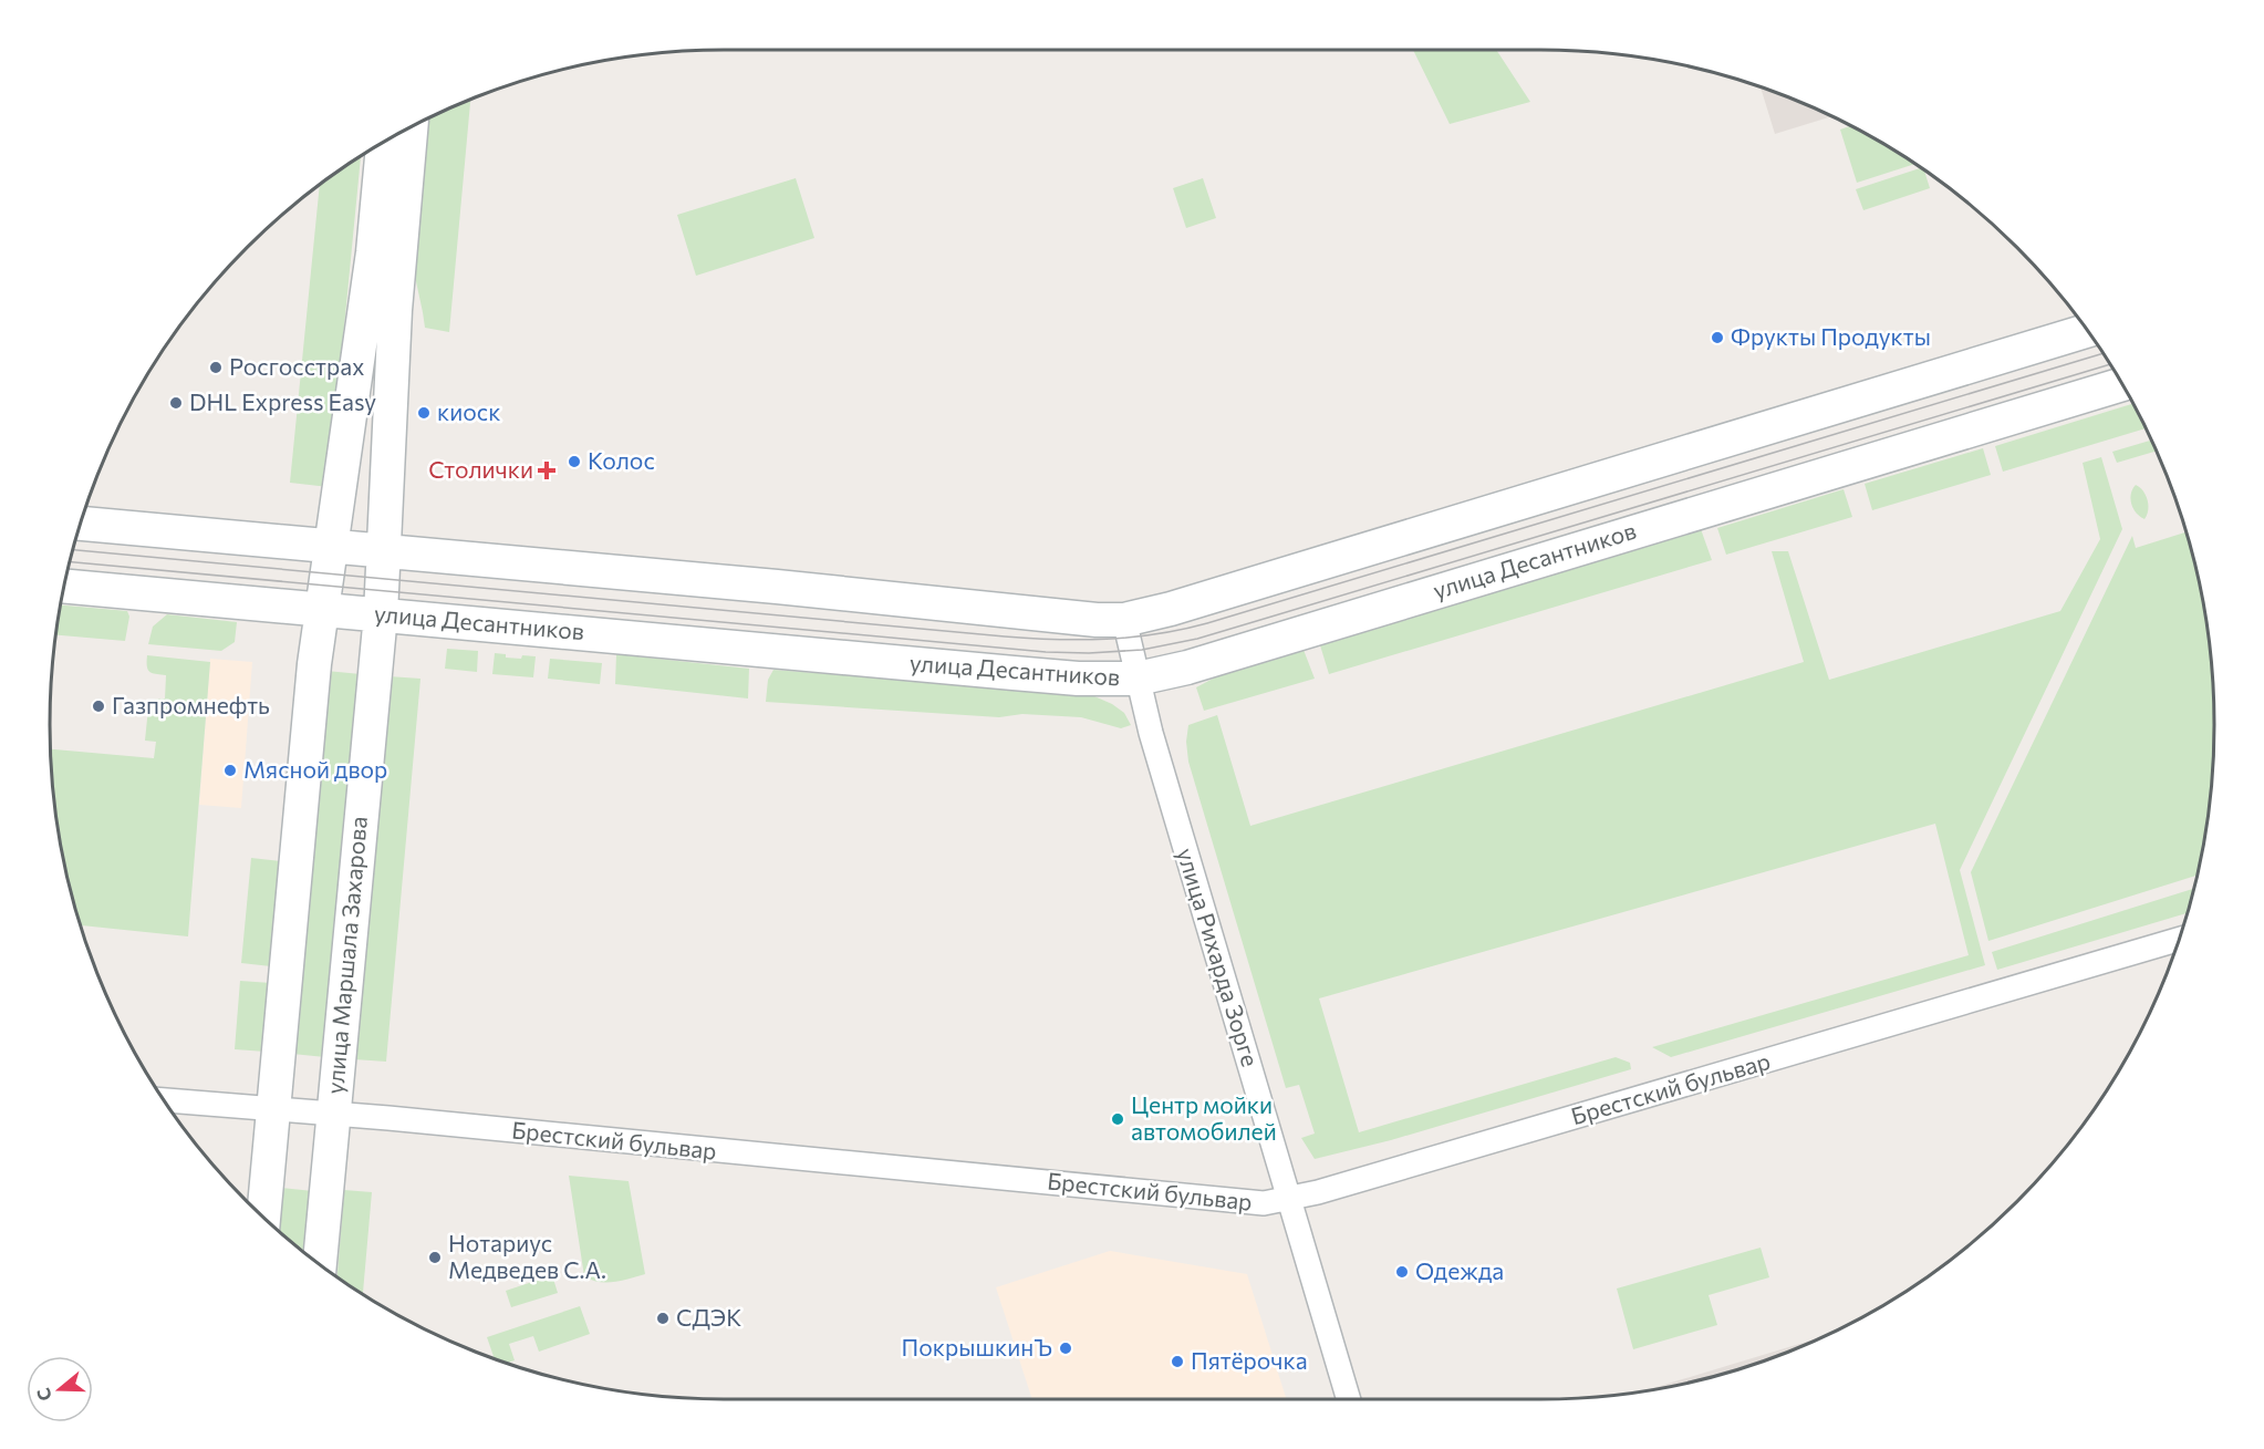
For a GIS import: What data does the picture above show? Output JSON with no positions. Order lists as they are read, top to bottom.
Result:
{
  "streets": {
    "street": [
      "улица Десантников",
      "улица Маршала Захарова",
      "улица Рихарда Зорге",
      "Брестский бульвар"
    ]
  },
  "crossings": [
    ["улица Десантников", "улица Маршала Захарова"],
    ["улица Десантников", "улица Рихарда Зорге"],
    ["улица Маршала Захарова", "Брестский бульвар"],
    ["улица Рихарда Зорге", "Брестский бульвар"]
  ],
  "places": {
    "other": [
      "Фрукты Продукты",
      "Росгосстрах",
      "DHL Express Easy",
      "киоск",
      "Колос",
      "Газпромнефть",
      "Мясной двор",
      "Центр мойки автомобилей",
      "Нотариус Медведев С.А.",
      "Одежда",
      "СДЭК",
      "ПокрышкинЪ",
      "Пятёрочка"
    ],
    "health": ["Столички"]
  },
  "north": "left"
}
